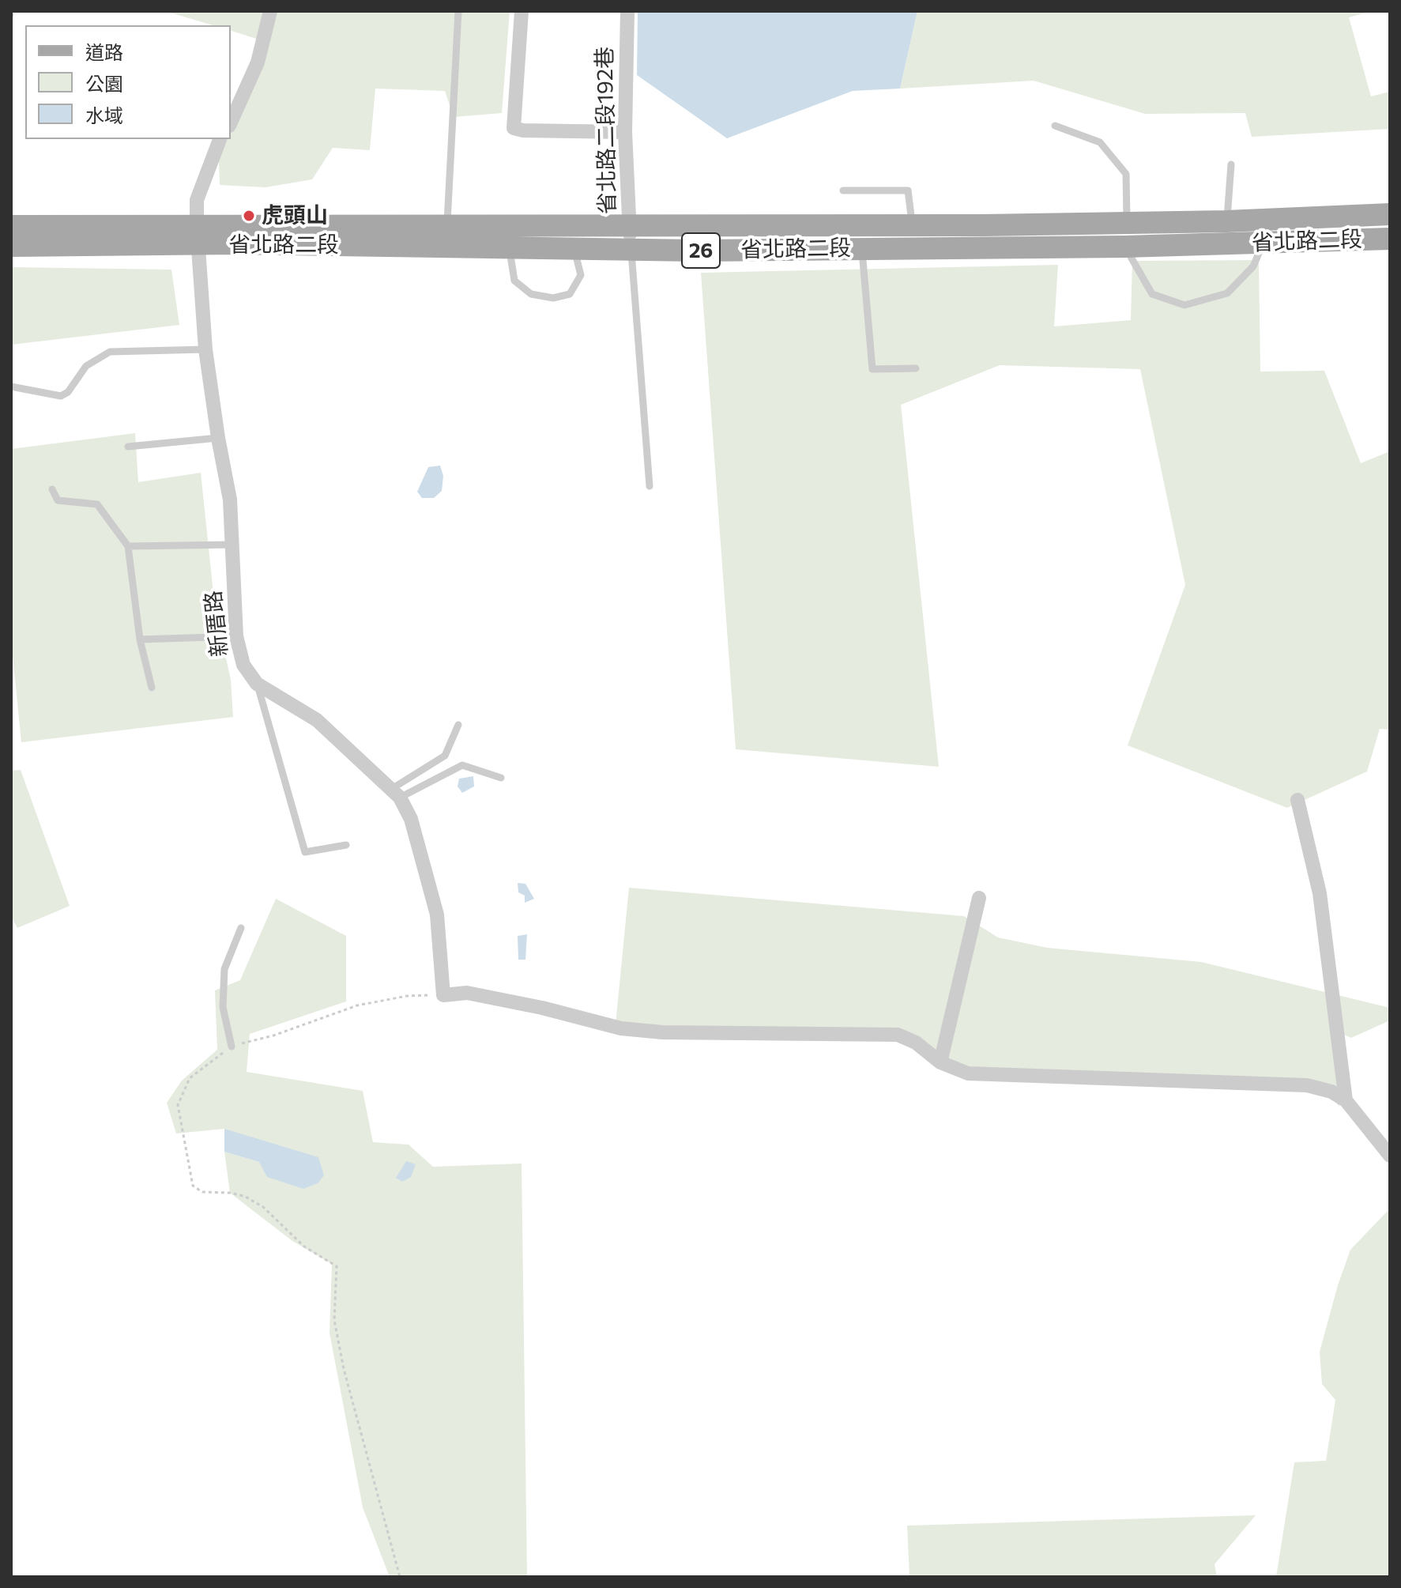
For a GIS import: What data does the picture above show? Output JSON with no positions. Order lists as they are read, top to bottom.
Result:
{
  "streets": {
    "main road": ["省北路二段", "26"],
    "street": ["省北路二段192巷", "新厝路"]
  },
  "crossings": [
    ["省北路二段192巷", "省北路二段"],
    ["省北路二段", "新厝路"]
  ],
  "places": ["虎頭山"],
  "legend": ["道路", "公園", "水域"]
}
